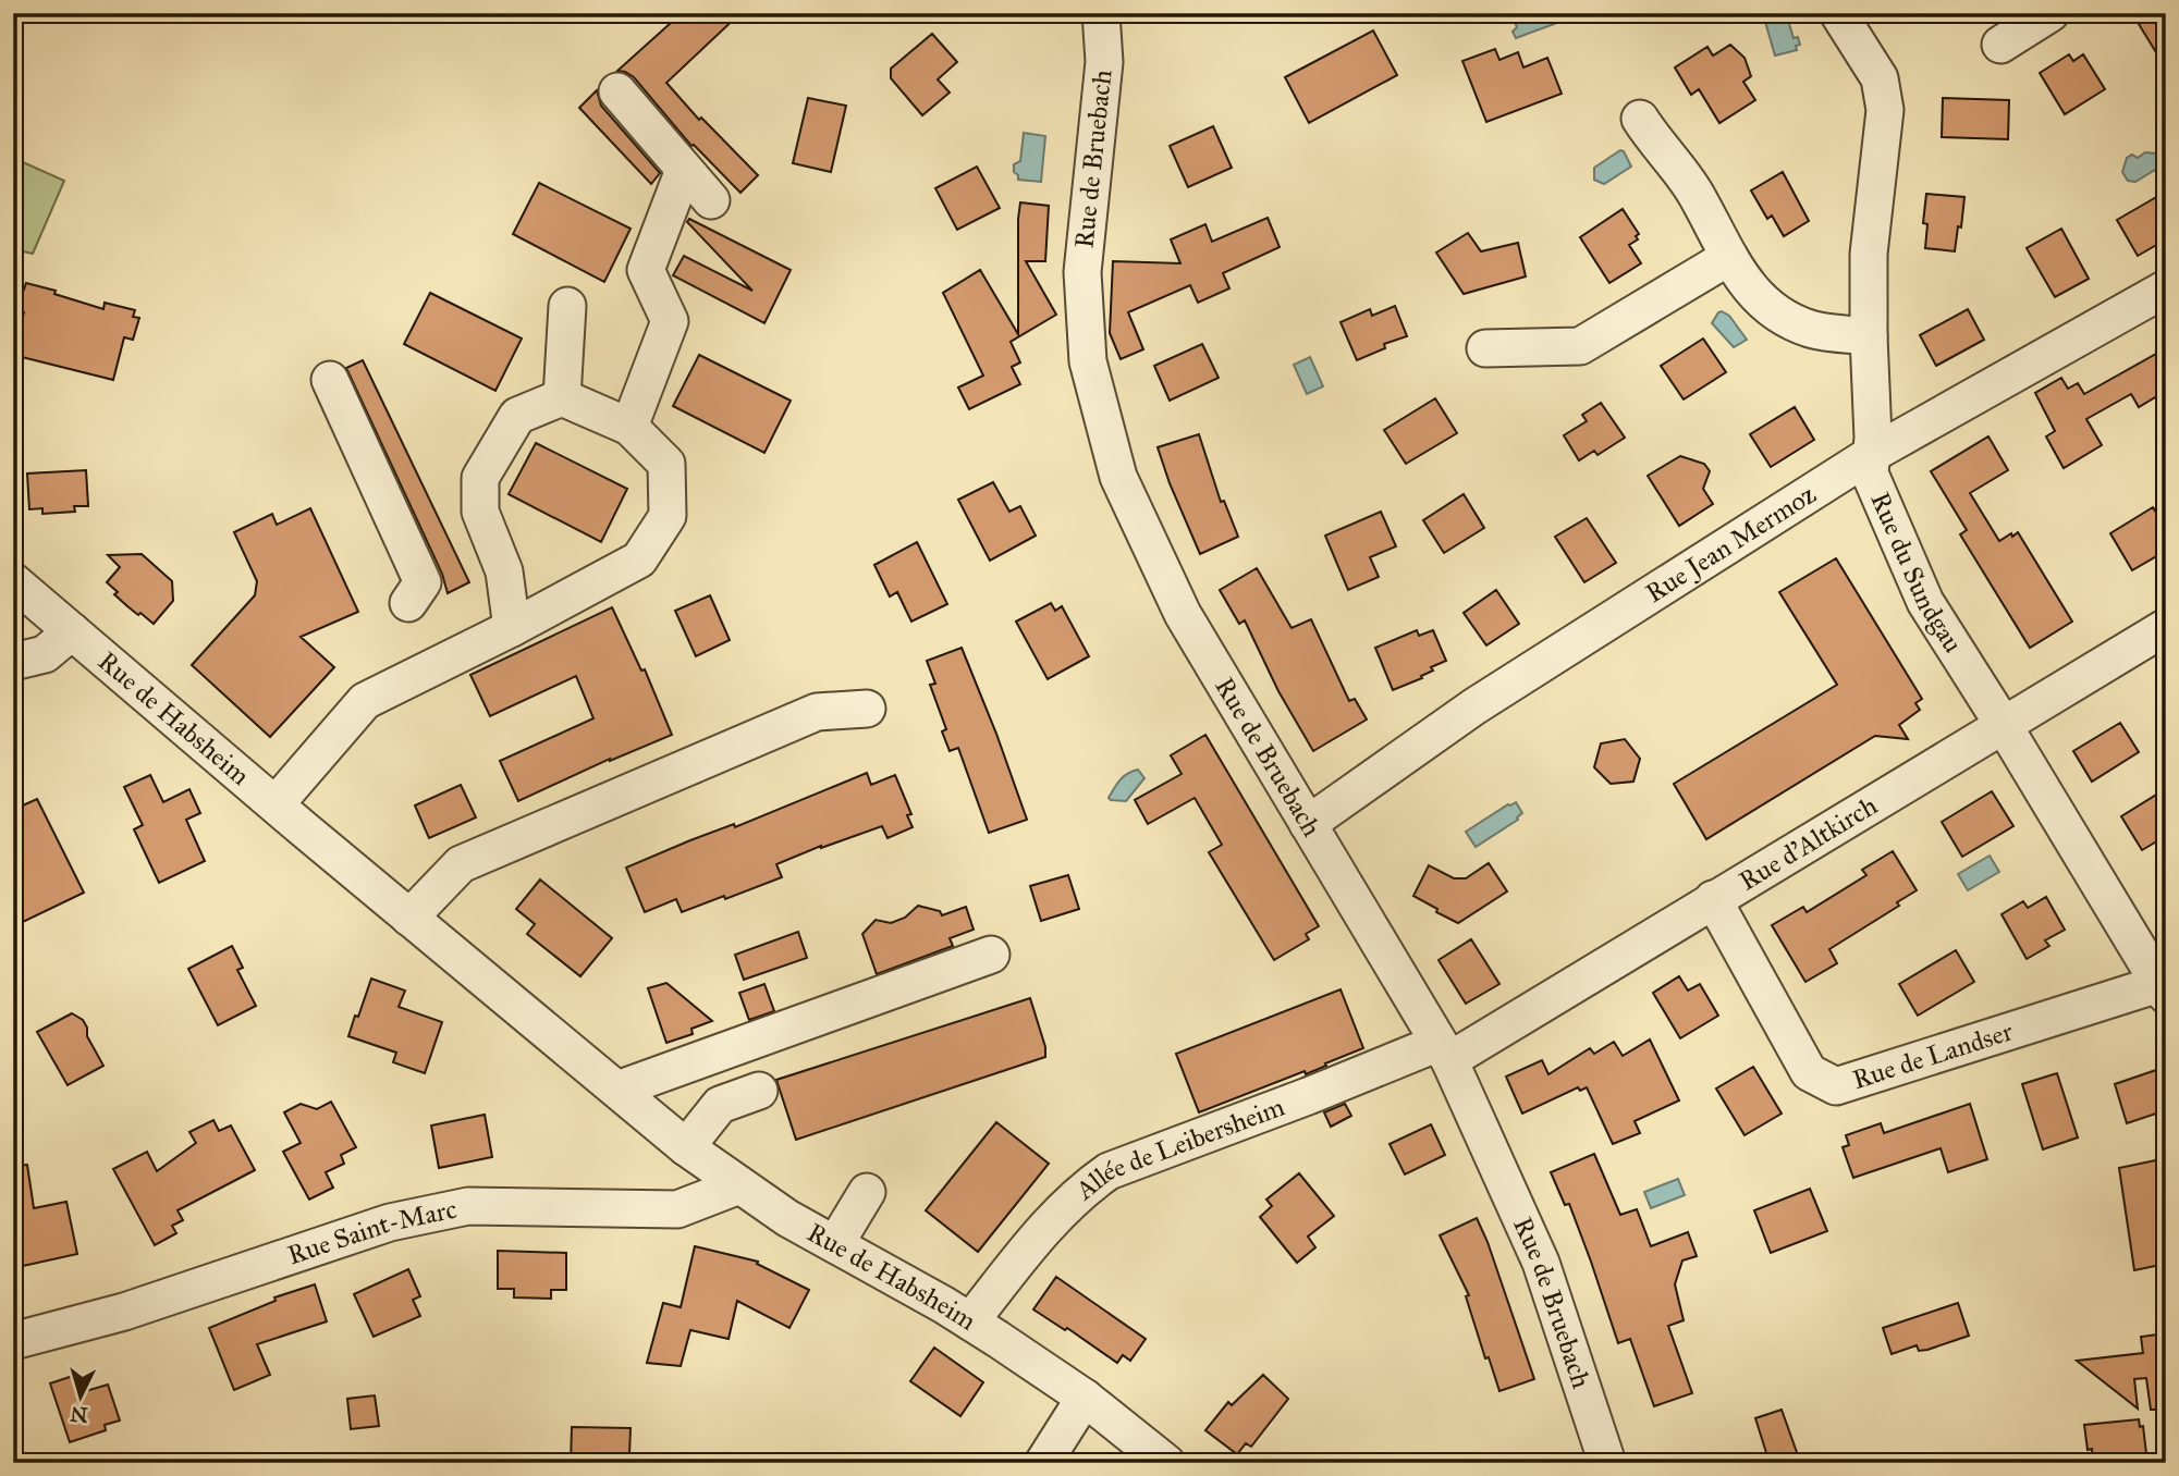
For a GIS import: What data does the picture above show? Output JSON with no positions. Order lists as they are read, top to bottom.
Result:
{
  "streets": {
    "street": [
      "Rue de Bruebach",
      "Rue Jean Mermoz",
      "Rue du Sundgau",
      "Rue de Habsheim",
      "Rue d'Altkirch",
      "Rue de Landser",
      "Allée de Leibersheim",
      "Rue Saint-Marc"
    ]
  },
  "crossings": [
    ["Rue de Bruebach", "Rue Jean Mermoz"],
    ["Rue de Bruebach", "Rue d'Altkirch"],
    ["Rue de Bruebach", "Allée de Leibersheim"],
    ["Rue Jean Mermoz", "Rue du Sundgau"],
    ["Rue du Sundgau", "Rue d'Altkirch"],
    ["Rue du Sundgau", "Rue de Landser"],
    ["Rue de Habsheim", "Allée de Leibersheim"],
    ["Rue de Habsheim", "Rue Saint-Marc"],
    ["Rue d'Altkirch", "Rue de Landser"],
    ["Rue d'Altkirch", "Allée de Leibersheim"]
  ],
  "north": "bottom"
}
